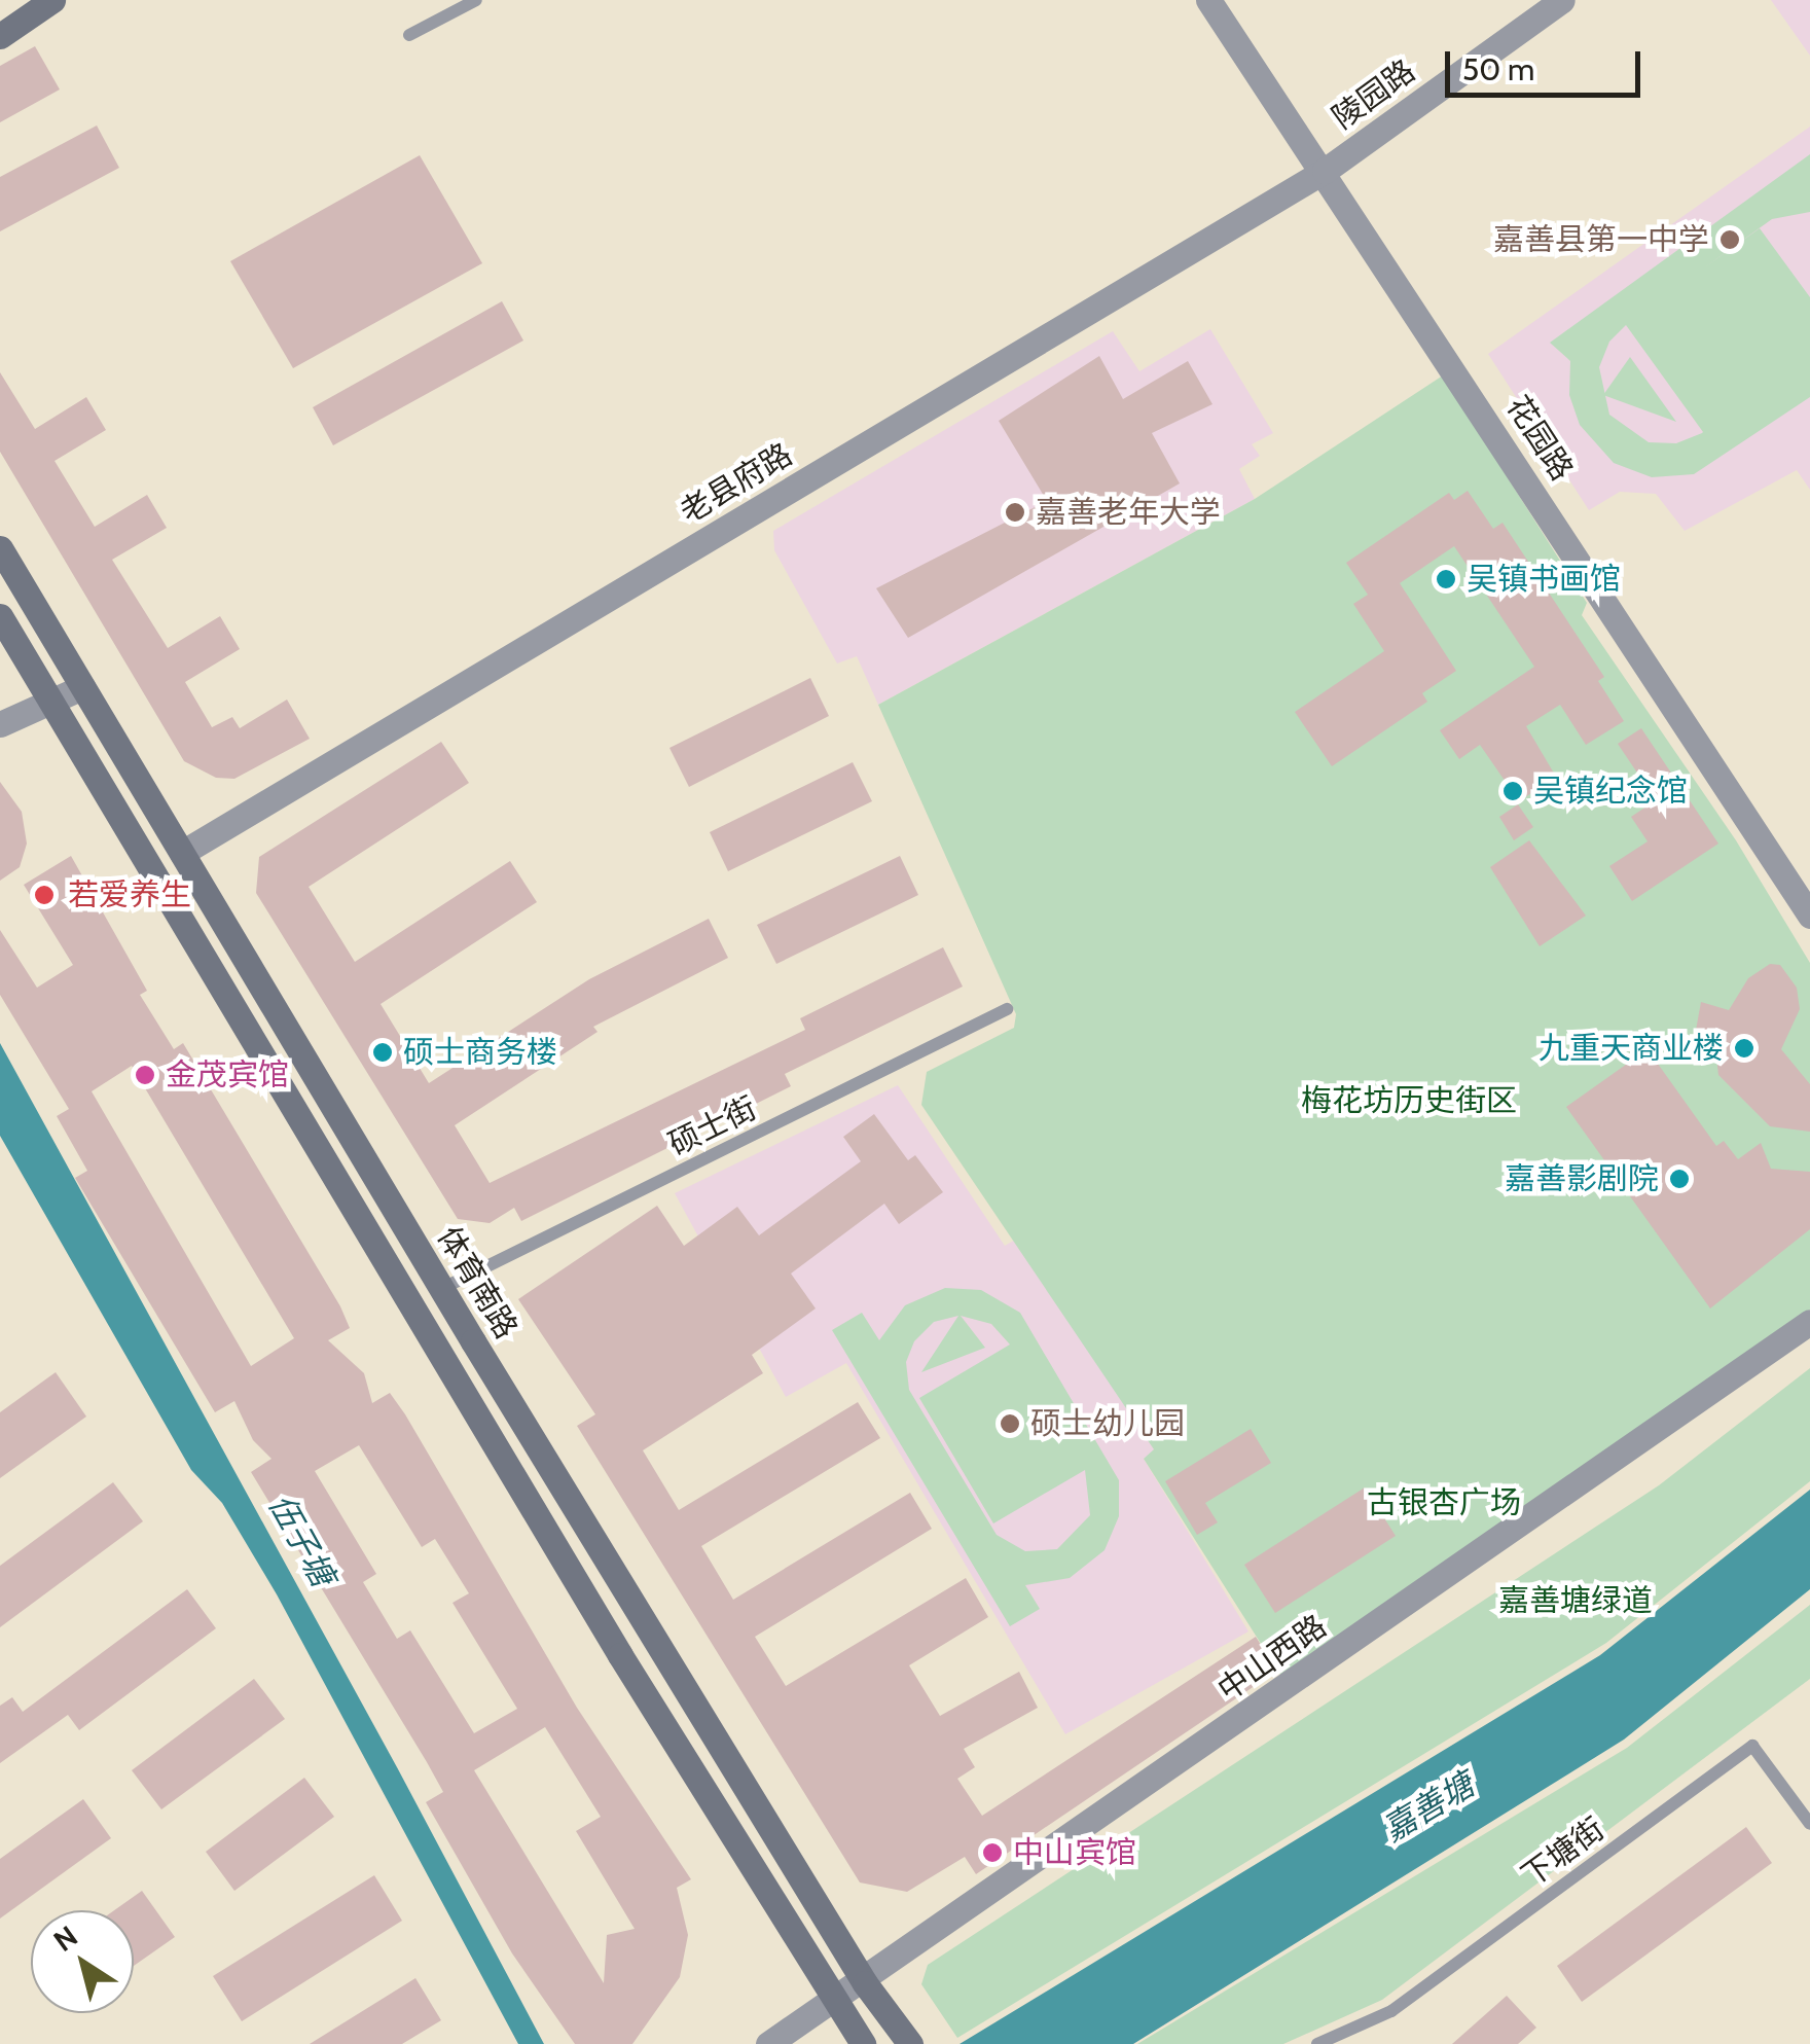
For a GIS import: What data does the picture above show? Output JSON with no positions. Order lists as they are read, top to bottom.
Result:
{
  "streets": {
    "main road": ["体育南路"],
    "street": [
      "陵园路",
      "花园路",
      "老县府路",
      "中山西路"
    ],
    "lane": ["硕士街", "下塘街"]
  },
  "crossings": [
    ["陵园路", "花园路"],
    ["陵园路", "老县府路"],
    ["花园路", "老县府路"],
    ["老县府路", "体育南路"],
    ["硕士街", "体育南路"],
    ["体育南路", "中山西路"]
  ],
  "water": ["伍子塘", "嘉善塘"],
  "parks": ["梅花坊历史街区", "古银杏广场", "嘉善塘绿道"],
  "places": [
    "嘉善县第一中学",
    "嘉善老年大学",
    "吴镇书画馆",
    "吴镇纪念馆",
    "若爱养生",
    "九重天商业楼",
    "硕士商务楼",
    "金茂宾馆",
    "嘉善影剧院",
    "硕士幼儿园",
    "中山宾馆"
  ],
  "scale_bar": "50 m",
  "north": "top left"
}
